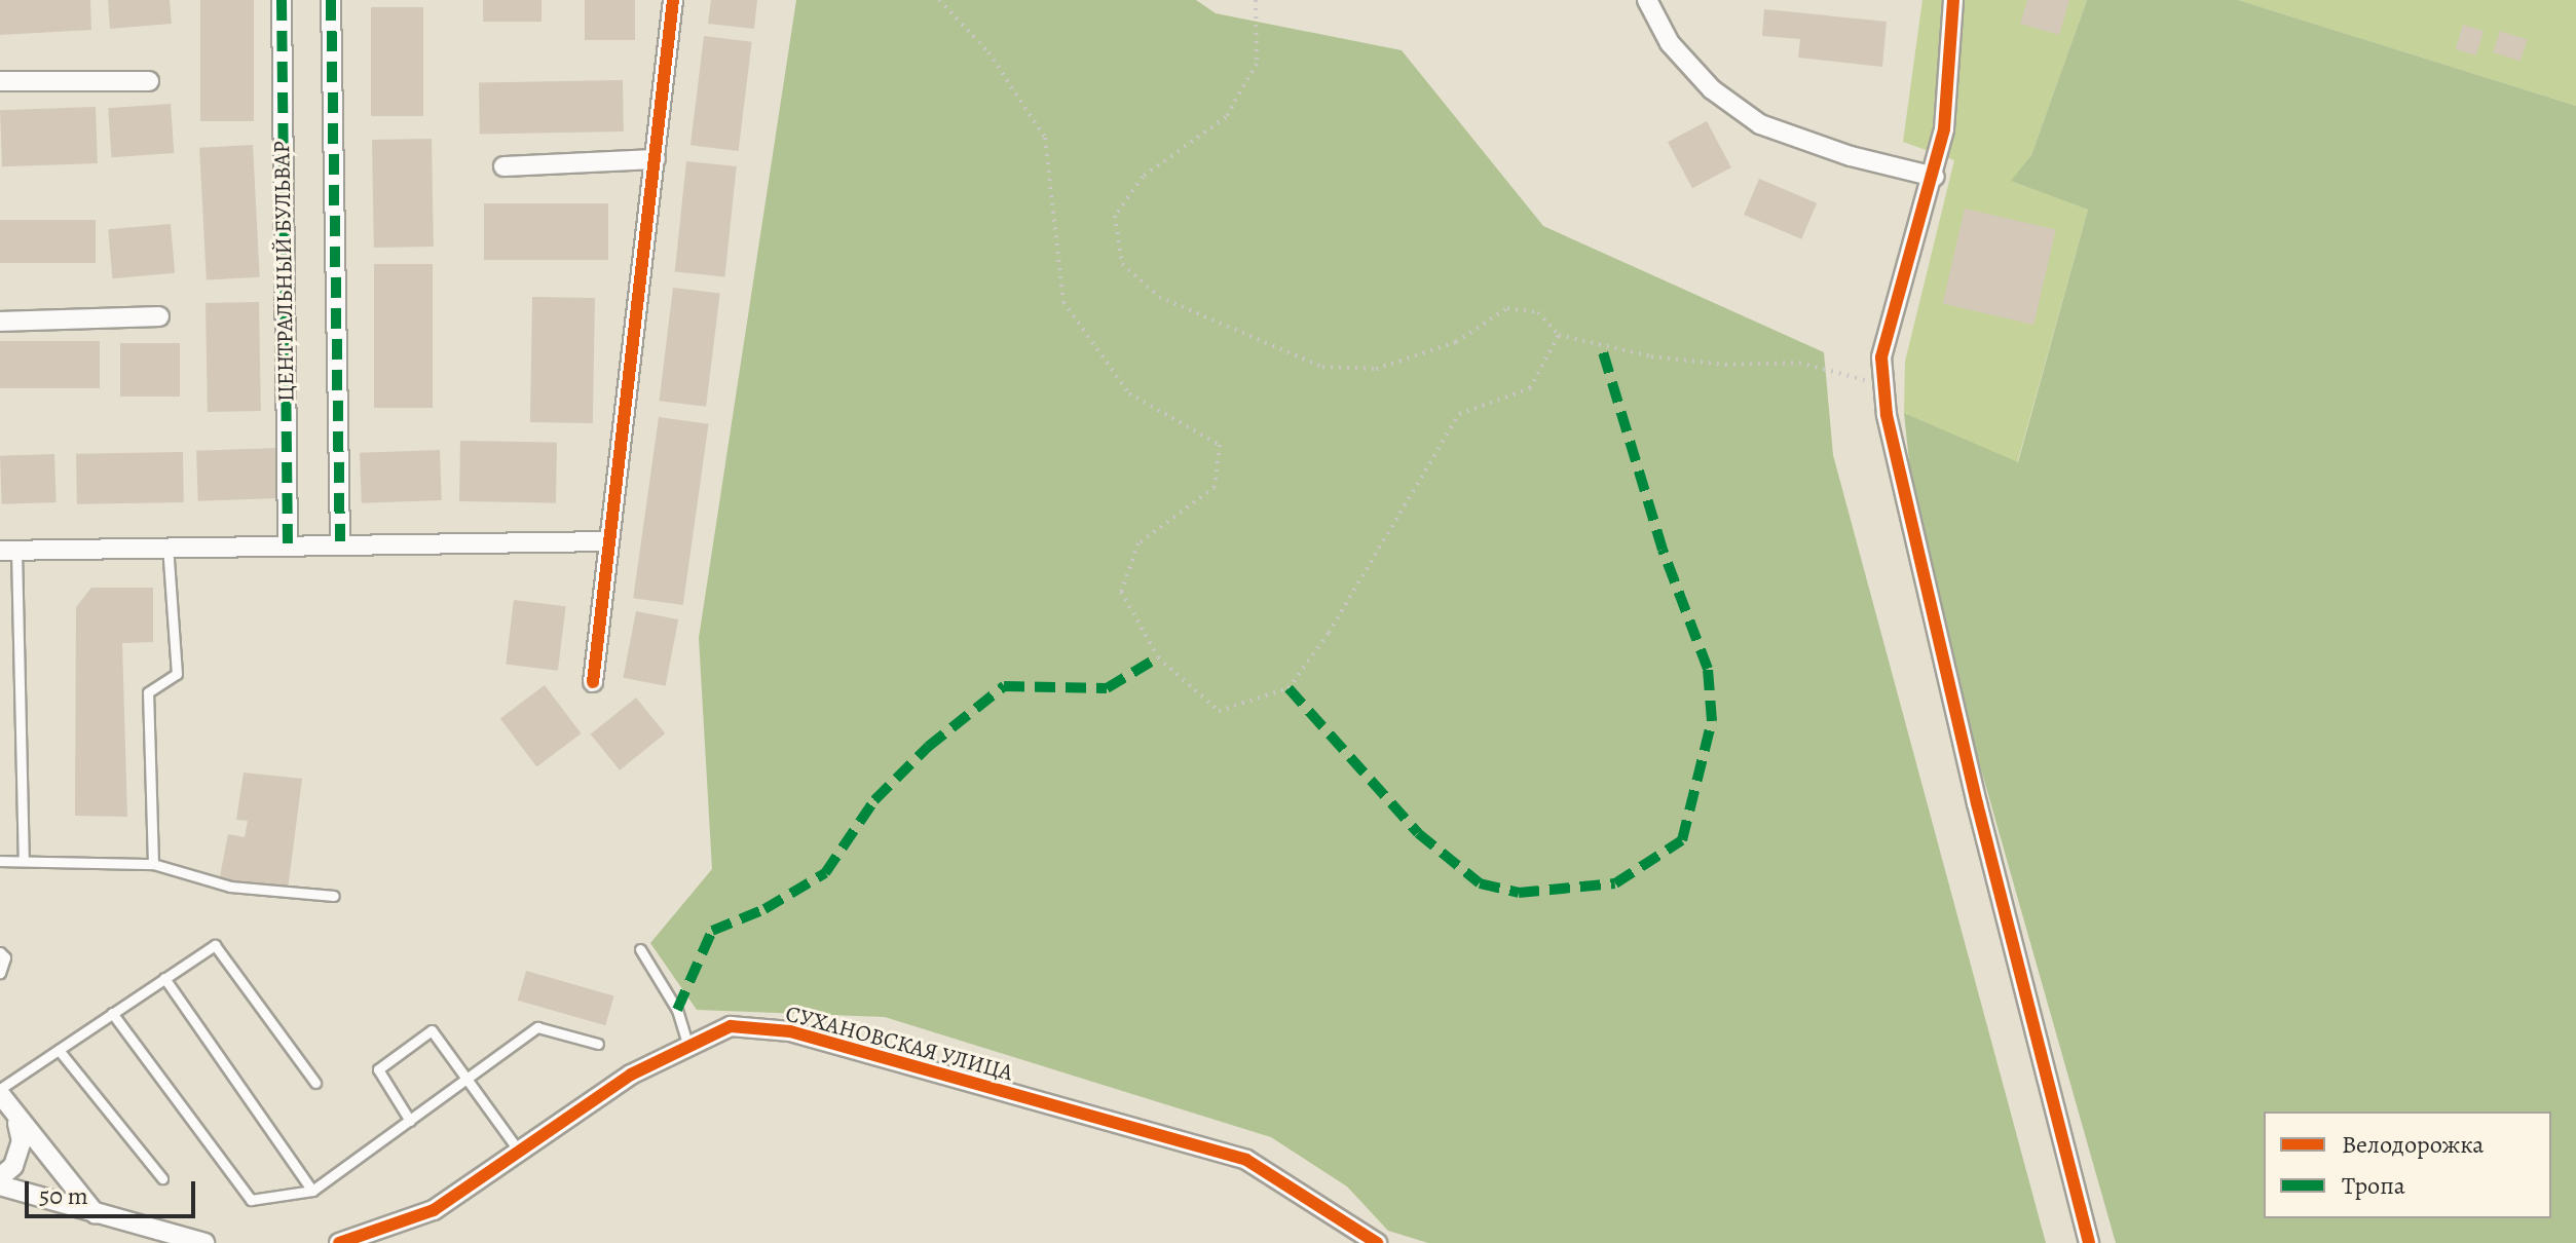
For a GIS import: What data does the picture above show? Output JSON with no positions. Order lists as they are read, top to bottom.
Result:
{
  "streets": {
    "street": ["ЦЕНТРАЛЬНЫЙ БУЛЬВАР", "СУХАНОВСКАЯ УЛИЦА"]
  },
  "legend": ["Велодорожка", "Тропа"],
  "scale_bar": "50 m"
}
